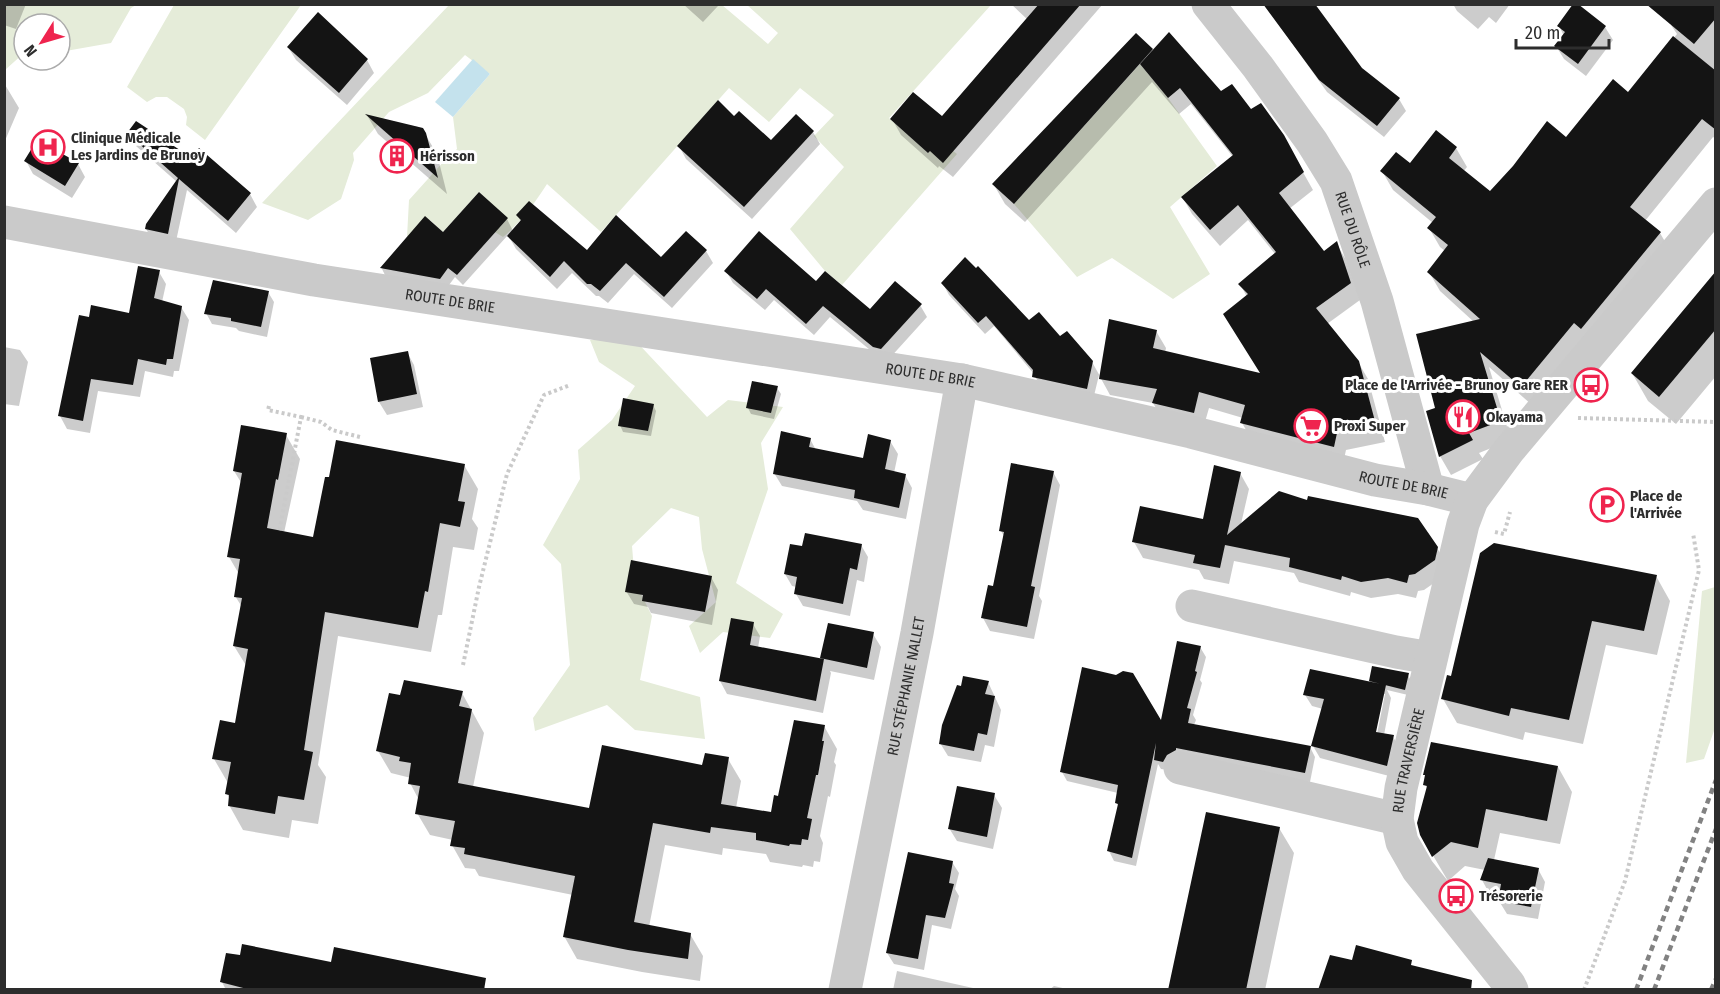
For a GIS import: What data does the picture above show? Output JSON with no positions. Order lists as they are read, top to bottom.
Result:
{
  "streets": {
    "street": [
      "RUE DU RÔLE",
      "ROUTE DE BRIE",
      "RUE STÉPHANIE NALLET",
      "RUE TRAVERSIÈRE"
    ]
  },
  "crossings": [
    ["RUE DU RÔLE", "ROUTE DE BRIE"],
    ["ROUTE DE BRIE", "RUE STÉPHANIE NALLET"],
    ["ROUTE DE BRIE", "RUE TRAVERSIÈRE"]
  ],
  "places": {
    "hospital": ["Clinique Médicale Les Jardins de Brunoy"],
    "building": ["Hérisson"],
    "bus stop": ["Place de l'Arrivée - Brunoy Gare RER", "Trésorerie"],
    "restaurant": ["Okayama"],
    "supermarket": ["Proxi Super"],
    "parking": ["Place de l'Arrivée"]
  },
  "scale_bar": "20 m",
  "north": "bottom left"
}
